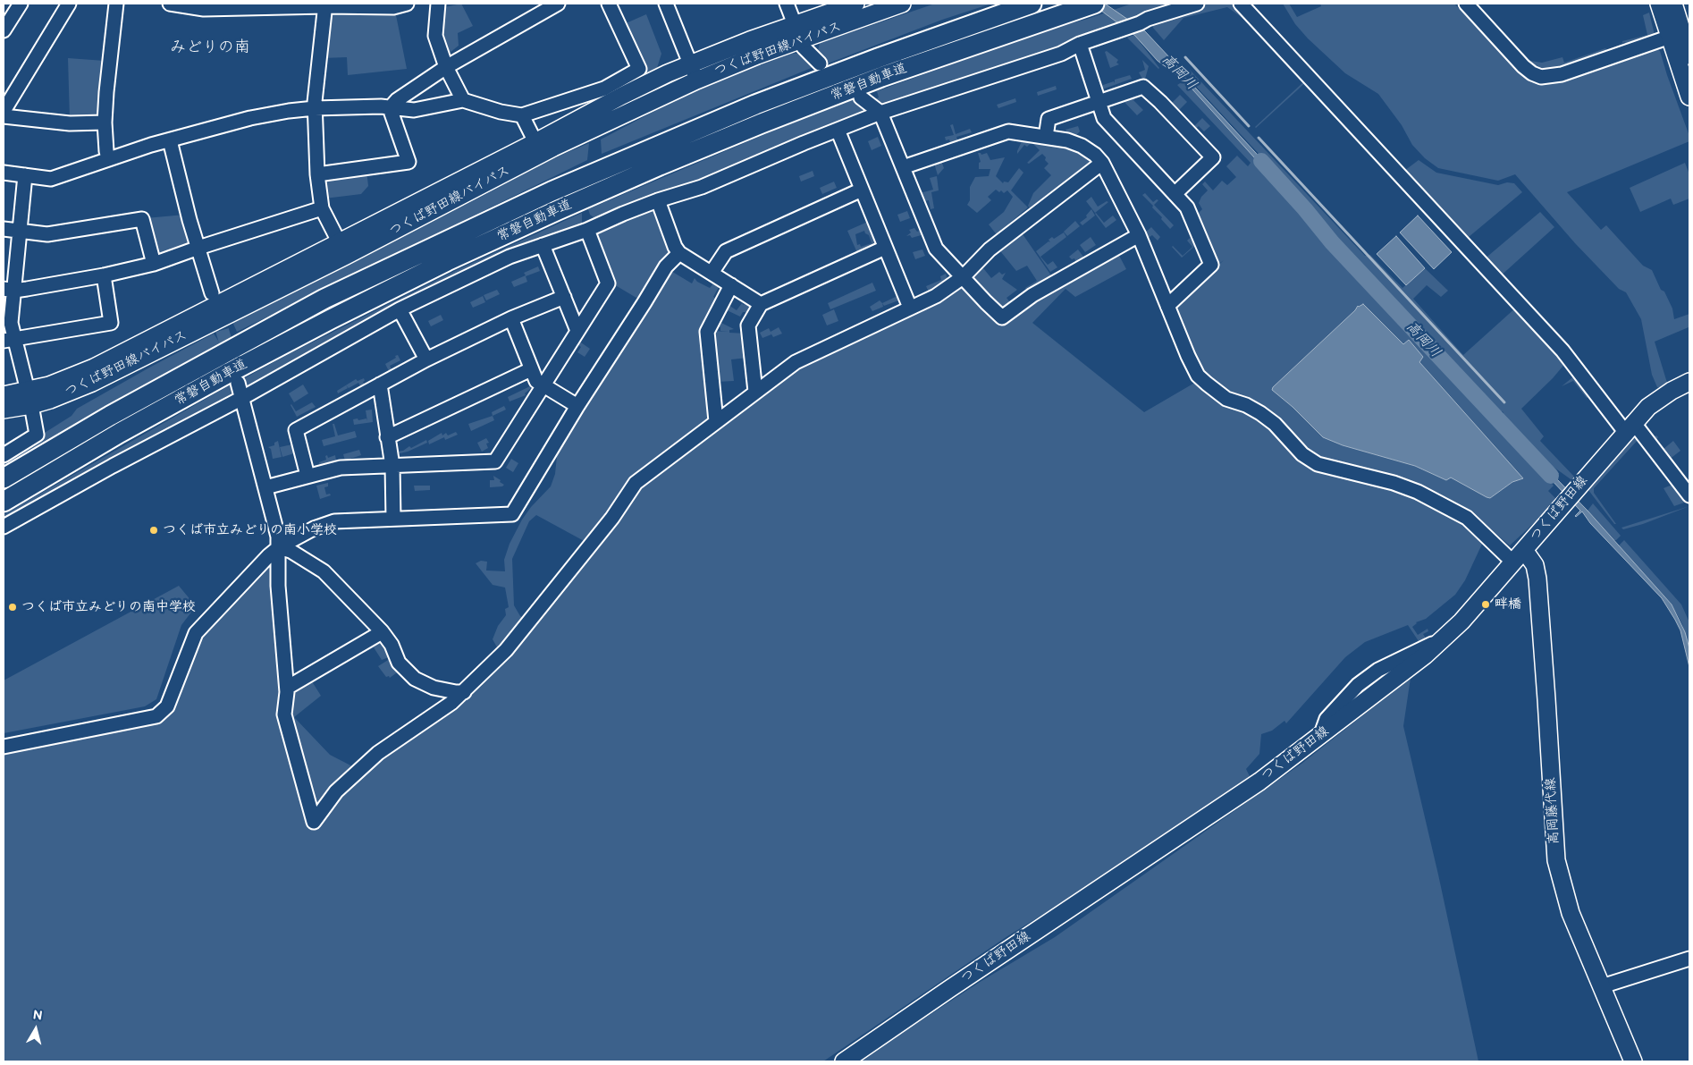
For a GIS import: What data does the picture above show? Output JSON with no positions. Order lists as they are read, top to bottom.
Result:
{
  "streets": {
    "highway": ["常磐自動車道"],
    "main road": ["つくば野田線バイパス", "つくば野田線", "高岡藤代線"]
  },
  "crossings": [
    ["つくば野田線", "高岡藤代線"]
  ],
  "districts": ["みどりの南"],
  "water": ["高岡川"],
  "places": ["つくば市立みどりの南小学校", "畔橋", "つくば市立みどりの南中学校"],
  "north": "top"
}
